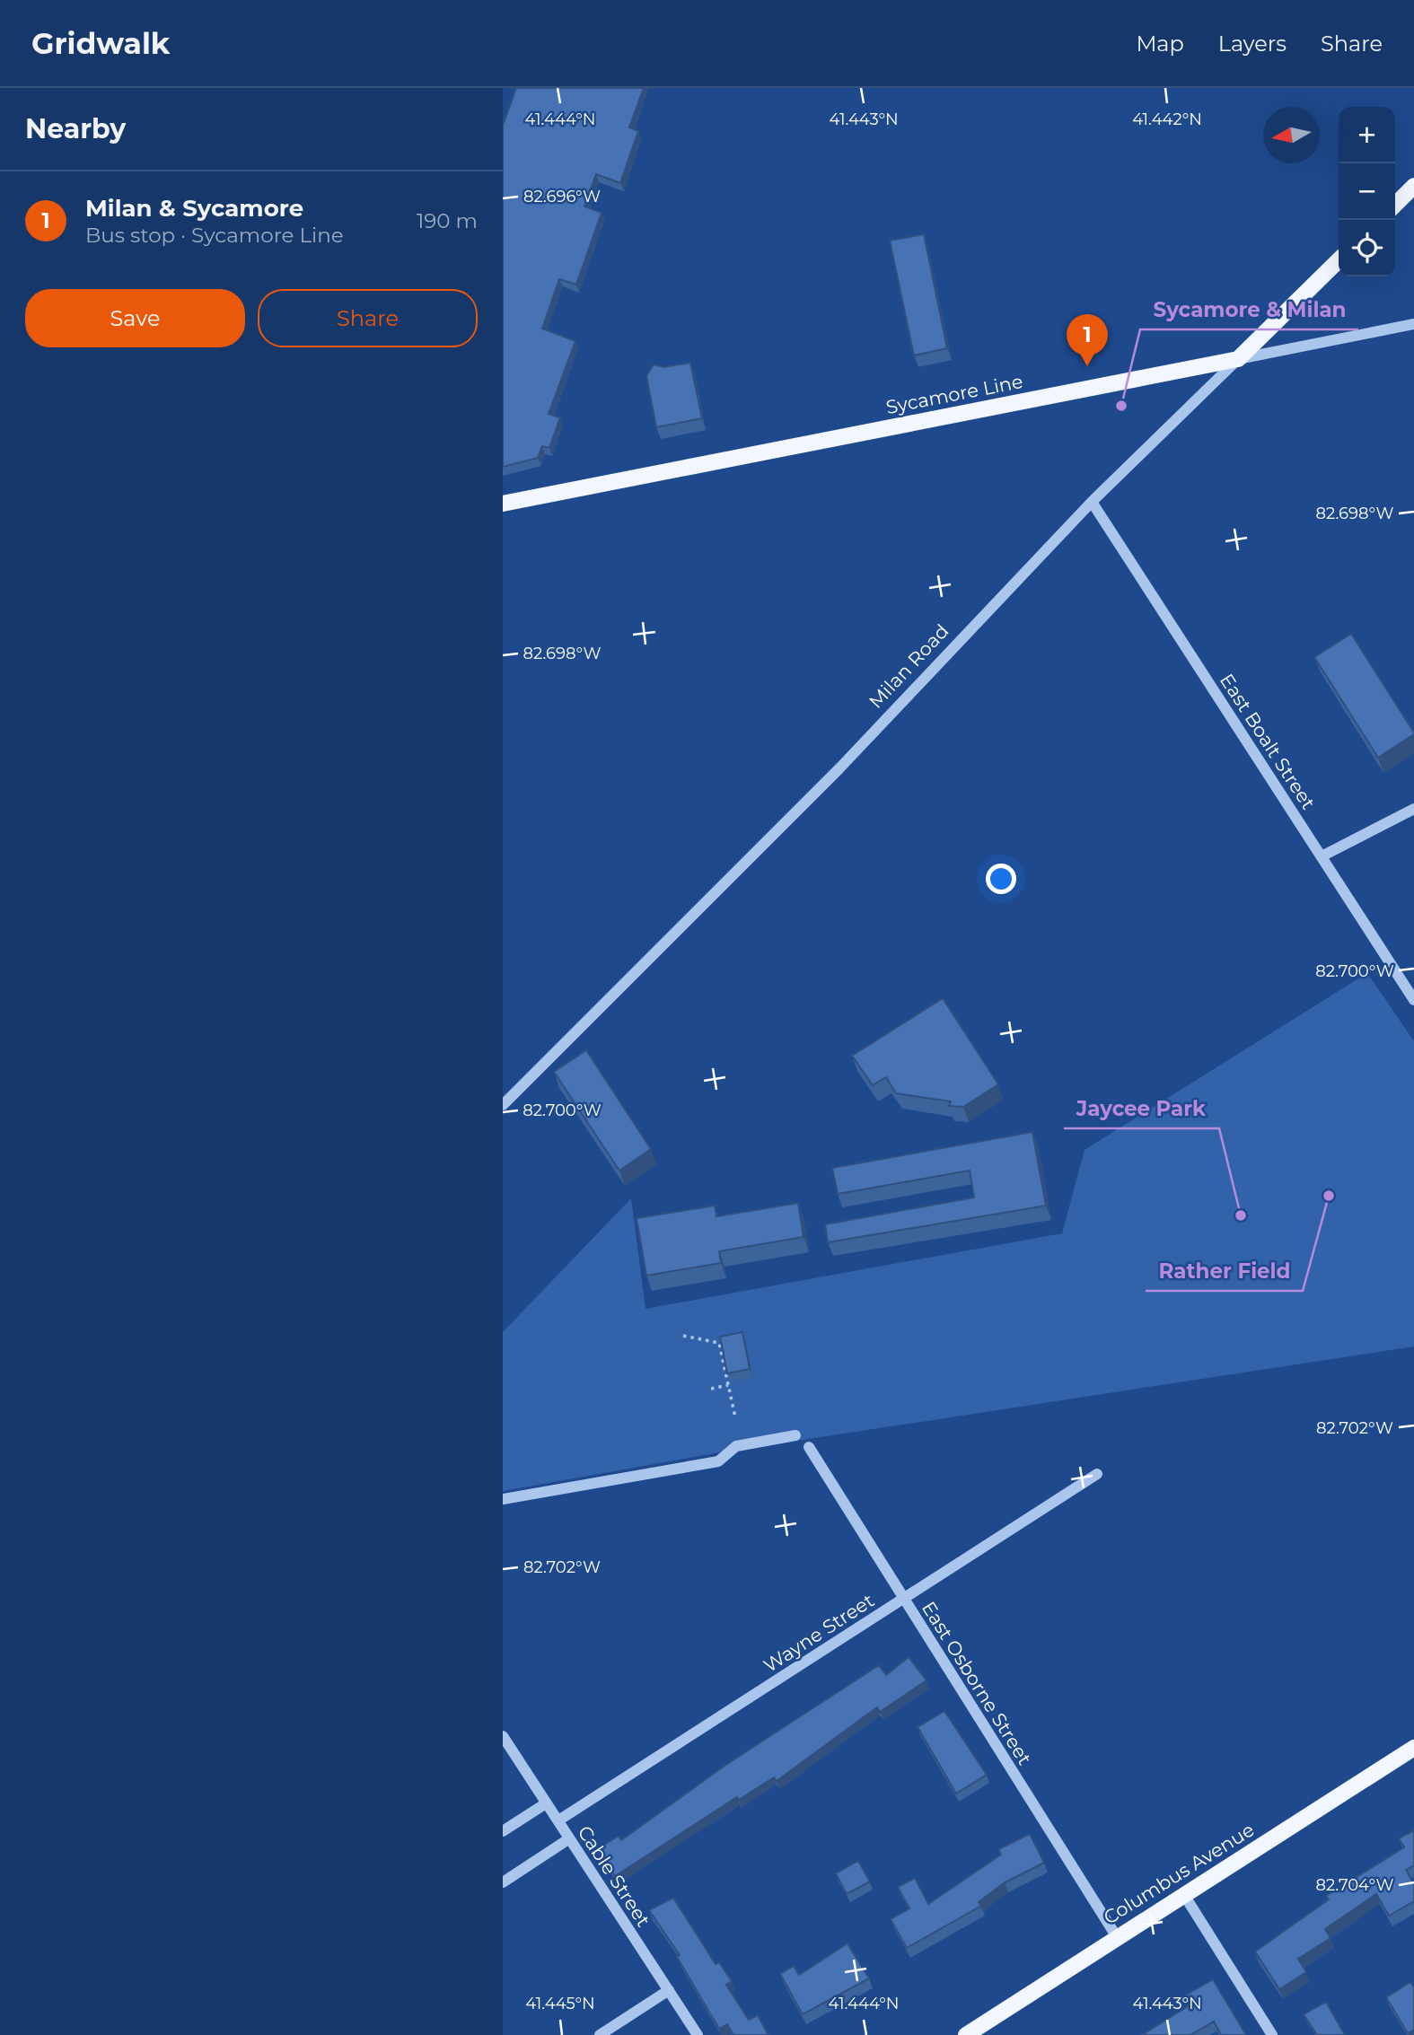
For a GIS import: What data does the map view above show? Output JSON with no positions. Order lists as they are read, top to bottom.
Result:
{
  "streets": {
    "main road": ["Sycamore Line", "Milan Road", "Columbus Avenue"],
    "street": [
      "East Boalt Street",
      "Wayne Street",
      "East Osborne Street",
      "Cable Street"
    ]
  },
  "crossings": [
    ["Sycamore Line", "Milan Road"],
    ["Milan Road", "East Boalt Street"],
    ["Wayne Street", "East Osborne Street"],
    ["Wayne Street", "Cable Street"],
    ["East Osborne Street", "Columbus Avenue"]
  ],
  "places": ["Sycamore & Milan", "Rather Field", "Jaycee Park"],
  "north": "left",
  "page": {
    "header": "Gridwalk",
    "nav": ["Map", "Layers", "Share"],
    "heading": "Nearby",
    "map_buttons": ["+", "−"],
    "list": [
      {
        "mark": "1",
        "name": "Milan & Sycamore",
        "note": "Bus stop · Sycamore Line",
        "value": "190 m"
      }
    ],
    "buttons": ["Save", "Share"],
    "pins": "1"
  },
  "coordinates": [
    "41.444°N",
    "41.443°N",
    "41.442°N",
    "82.696°W",
    "82.698°W",
    "82.700°W",
    "82.702°W",
    "82.704°W",
    "41.445°N"
  ]
}
